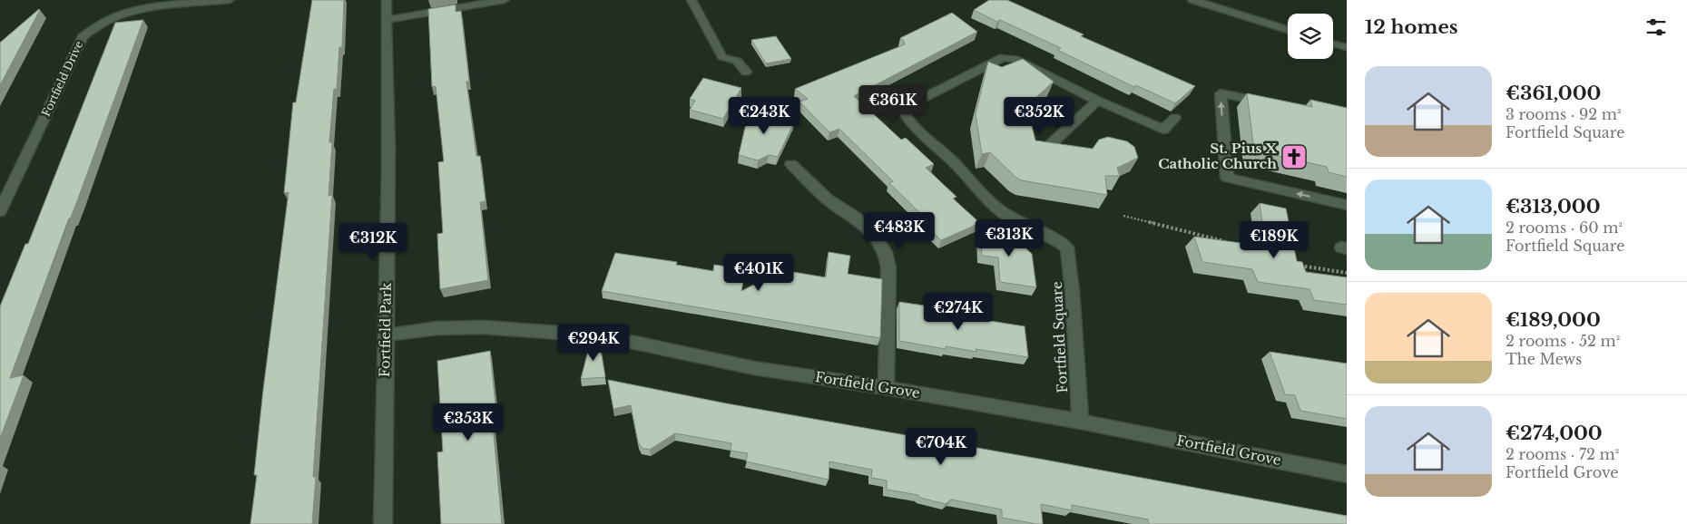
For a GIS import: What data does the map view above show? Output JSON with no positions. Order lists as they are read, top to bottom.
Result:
{
  "streets": {
    "street": [
      "Fortfield Drive",
      "Fortfield Park",
      "Fortfield Square",
      "Fortfield Grove"
    ]
  },
  "crossings": [
    ["Fortfield Park", "Fortfield Grove"],
    ["Fortfield Square", "Fortfield Grove"]
  ],
  "places": {
    "church": ["St. Pius X Catholic Church"]
  },
  "page": {
    "heading": "12 homes",
    "list": [
      {
        "name": "€361,000",
        "note": "3 rooms · 92 m² · Fortfield Square"
      },
      {
        "name": "€313,000",
        "note": "2 rooms · 60 m² · Fortfield Square"
      },
      {
        "name": "€189,000",
        "note": "2 rooms · 52 m² · The Mews"
      },
      {
        "name": "€274,000",
        "note": "2 rooms · 72 m² · Fortfield Grove"
      }
    ],
    "price": [
      "€361K",
      "€243K",
      "€352K",
      "€483K",
      "€313K",
      "€189K",
      "€312K",
      "€401K",
      "€274K",
      "€294K",
      "€353K",
      "€704K"
    ]
  }
}
